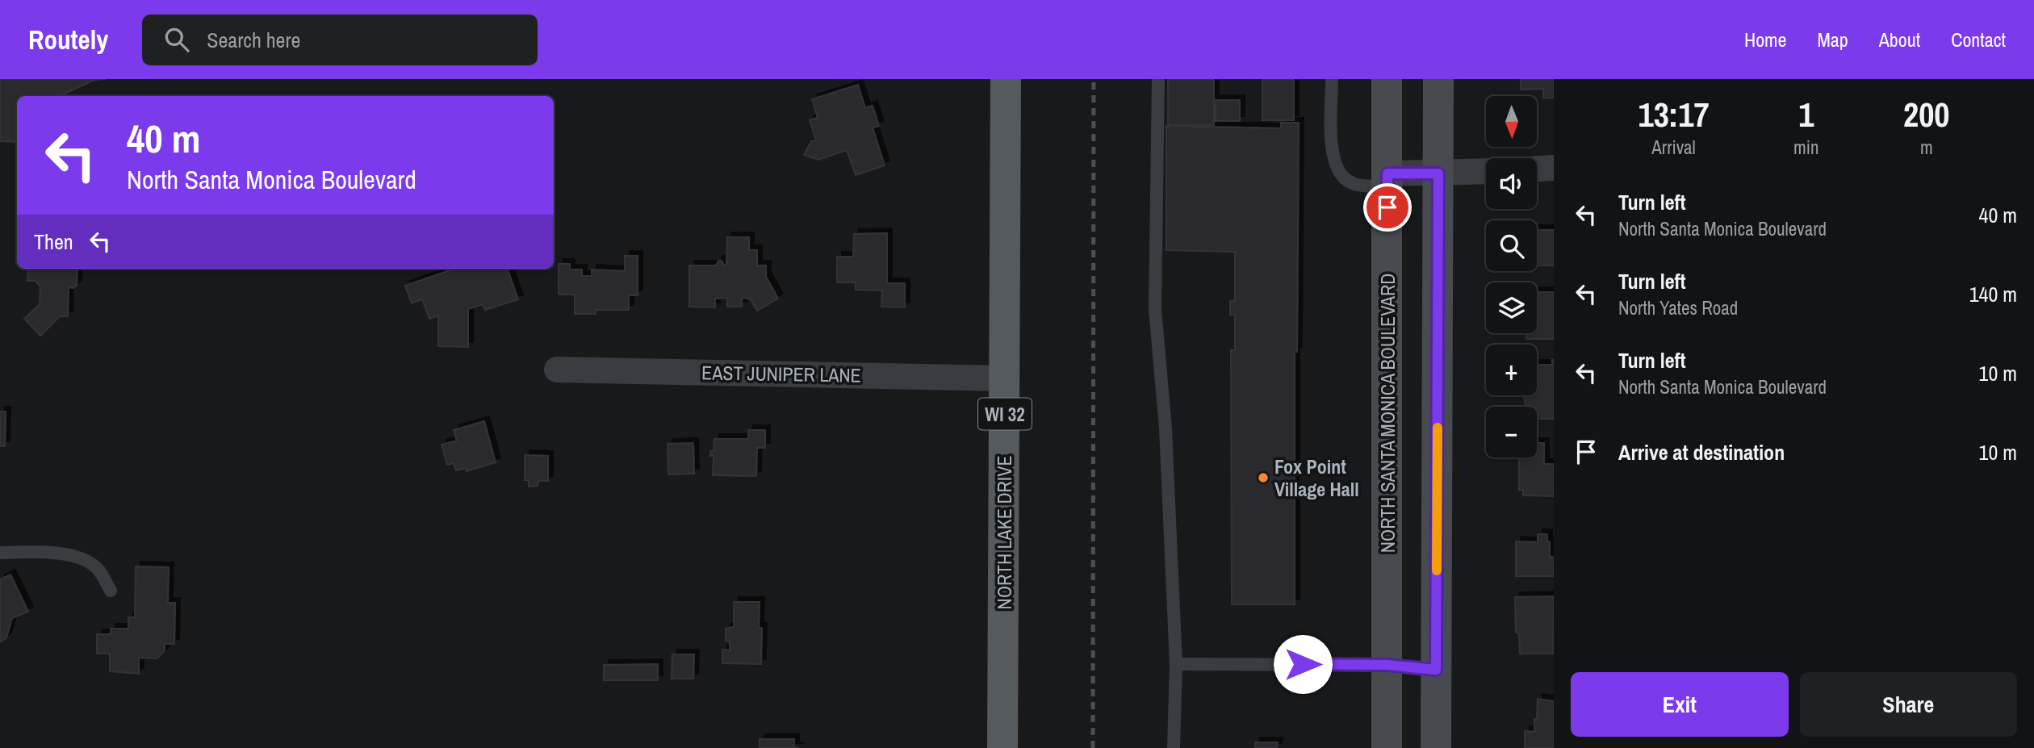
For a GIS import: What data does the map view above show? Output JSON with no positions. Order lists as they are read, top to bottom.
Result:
{
  "streets": {
    "main road": ["WI 32", "NORTH LAKE DRIVE"],
    "street": ["EAST JUNIPER LANE", "NORTH SANTA MONICA BOULEVARD"]
  },
  "crossings": [
    ["EAST JUNIPER LANE", "NORTH LAKE DRIVE"]
  ],
  "places": ["Fox Point Village Hall"],
  "north": "bottom",
  "page": {
    "header": "Routely",
    "search": "Search here",
    "nav": [
      "Home",
      "Map",
      "About",
      "Contact"
    ],
    "eta": [
      "13:17",
      "Arrival",
      "1",
      "min",
      "200",
      "m"
    ],
    "map_buttons": ["+", "−"],
    "turn": ["40 m", "North Santa Monica Boulevard"],
    "list": [
      {
        "name": "Turn left",
        "note": "North Santa Monica Boulevard",
        "value": "40 m"
      },
      {
        "name": "Turn left",
        "note": "North Yates Road",
        "value": "140 m"
      },
      {
        "name": "Turn left",
        "note": "North Santa Monica Boulevard",
        "value": "10 m"
      },
      {
        "name": "Arrive at destination",
        "value": "10 m"
      }
    ],
    "then": "Then",
    "buttons": ["Exit", "Share"]
  }
}
